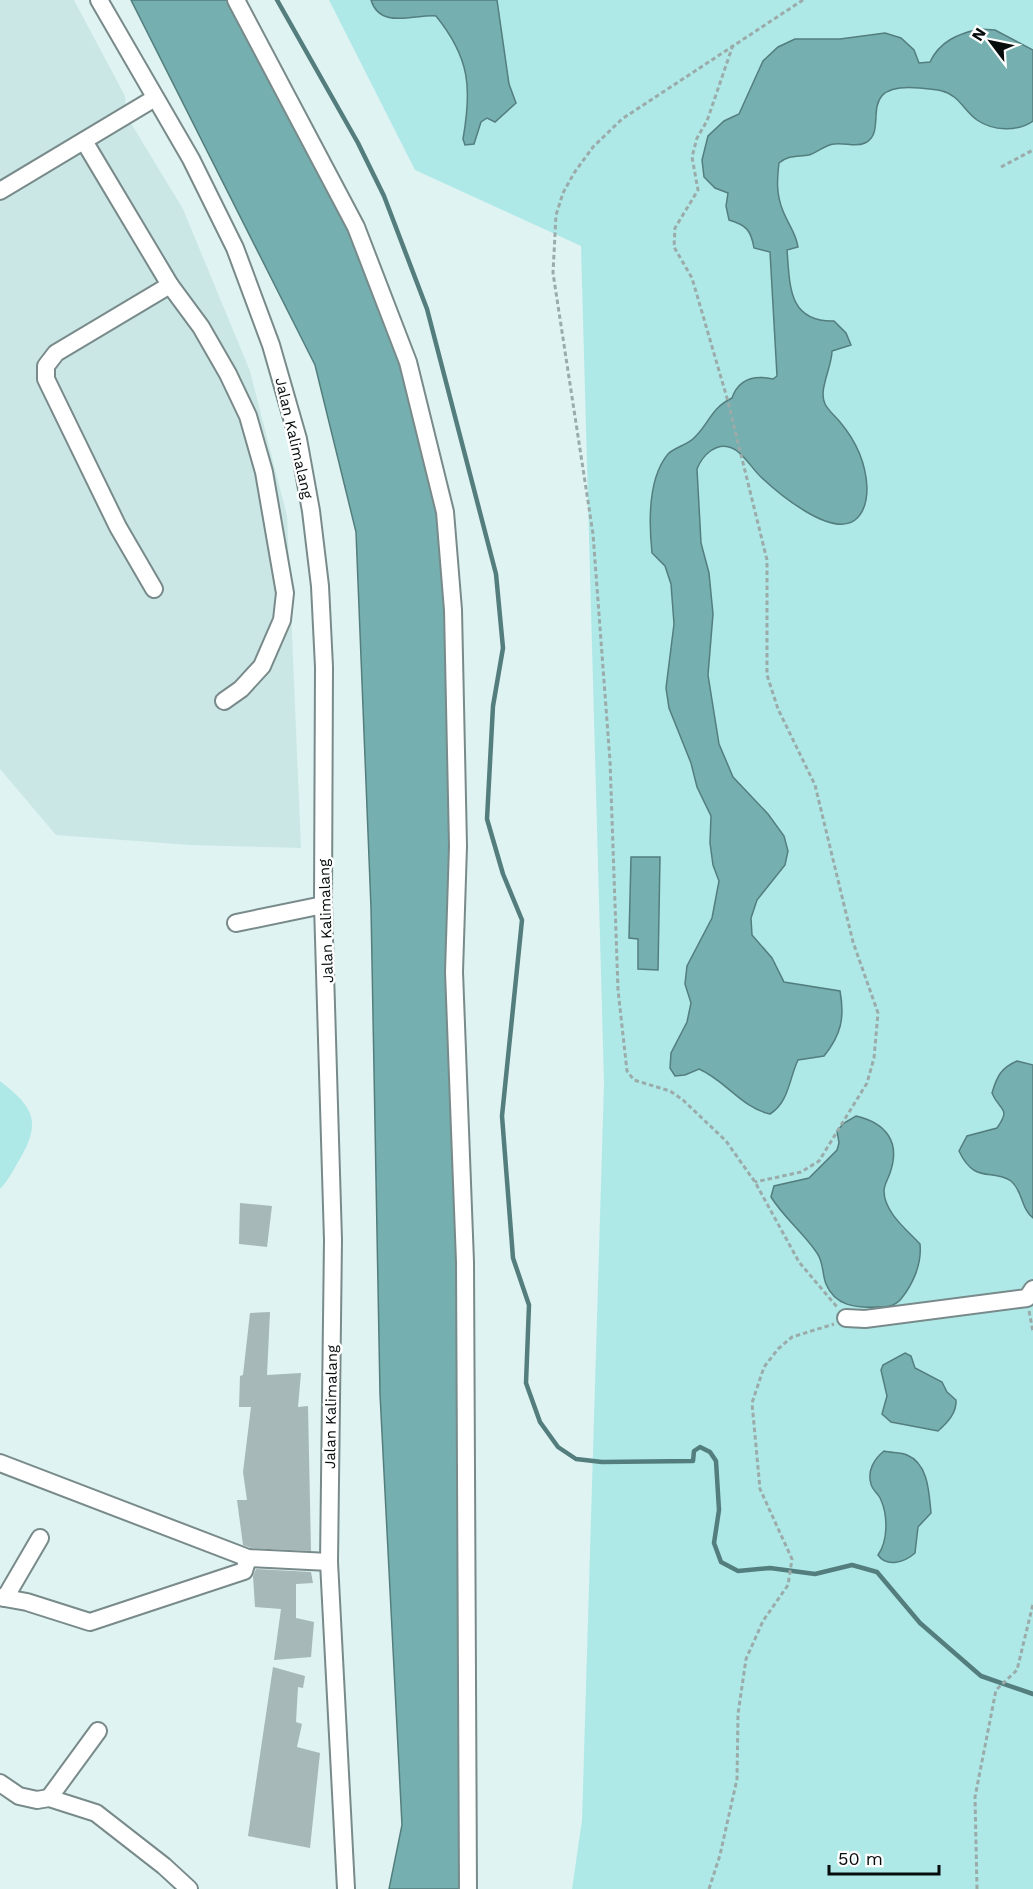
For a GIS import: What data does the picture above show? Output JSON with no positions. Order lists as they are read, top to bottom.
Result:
{
  "streets": {
    "street": ["Jalan Kalimalang"]
  },
  "scale_bar": "50 m",
  "north": "top left"
}
